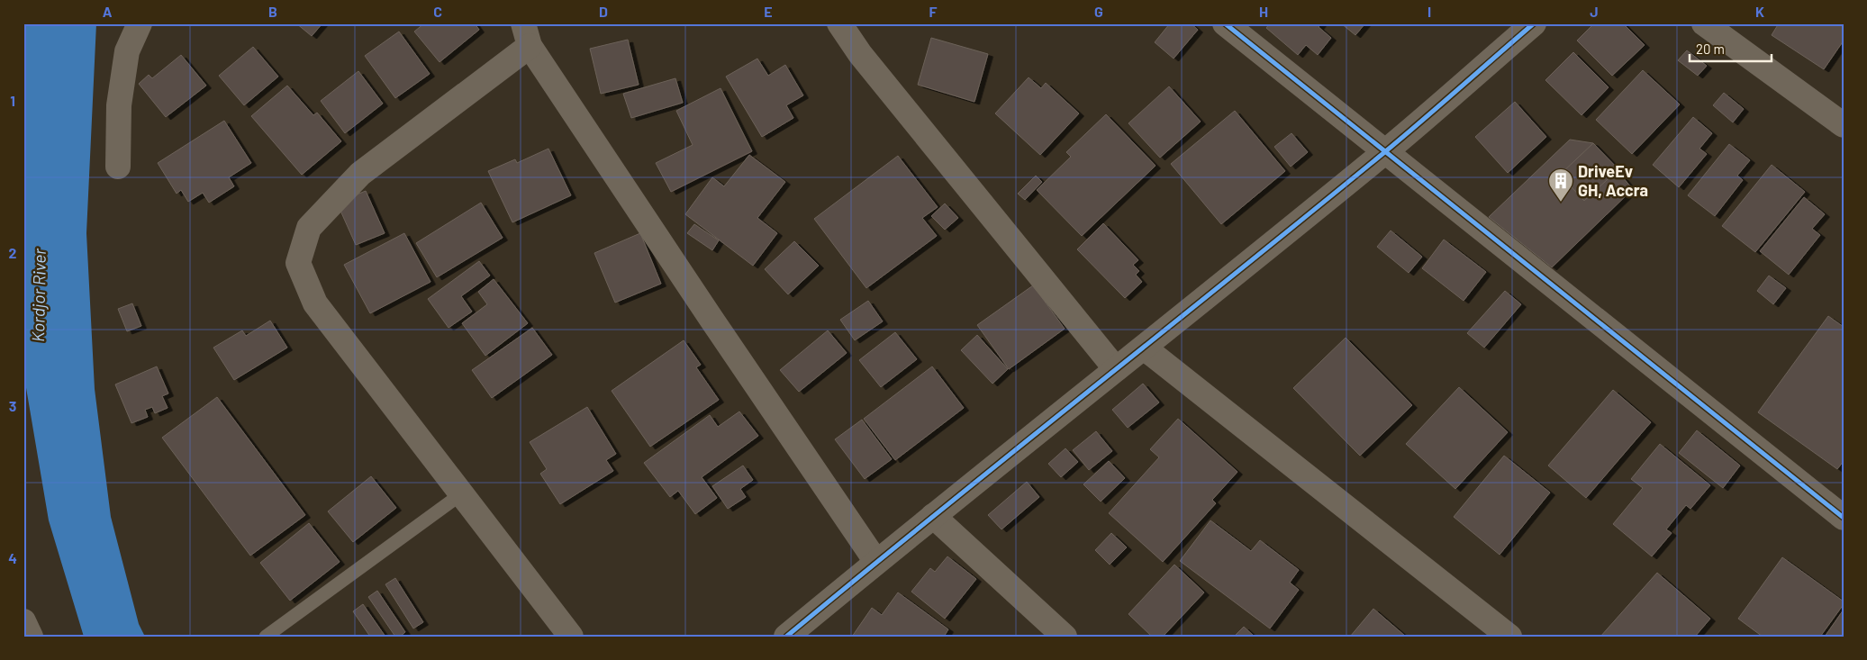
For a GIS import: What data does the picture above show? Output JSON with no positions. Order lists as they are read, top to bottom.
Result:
{
  "water": ["Kordjor River"],
  "places": {
    "building": ["DriveEv GH, Accra"]
  },
  "scale_bar": "20 m",
  "grid": {
    "columns": [
      "A",
      "B",
      "C",
      "D",
      "E",
      "F",
      "G",
      "H",
      "I",
      "J",
      "K"
    ],
    "rows": [
      "1",
      "2",
      "3",
      "4"
    ]
  }
}
